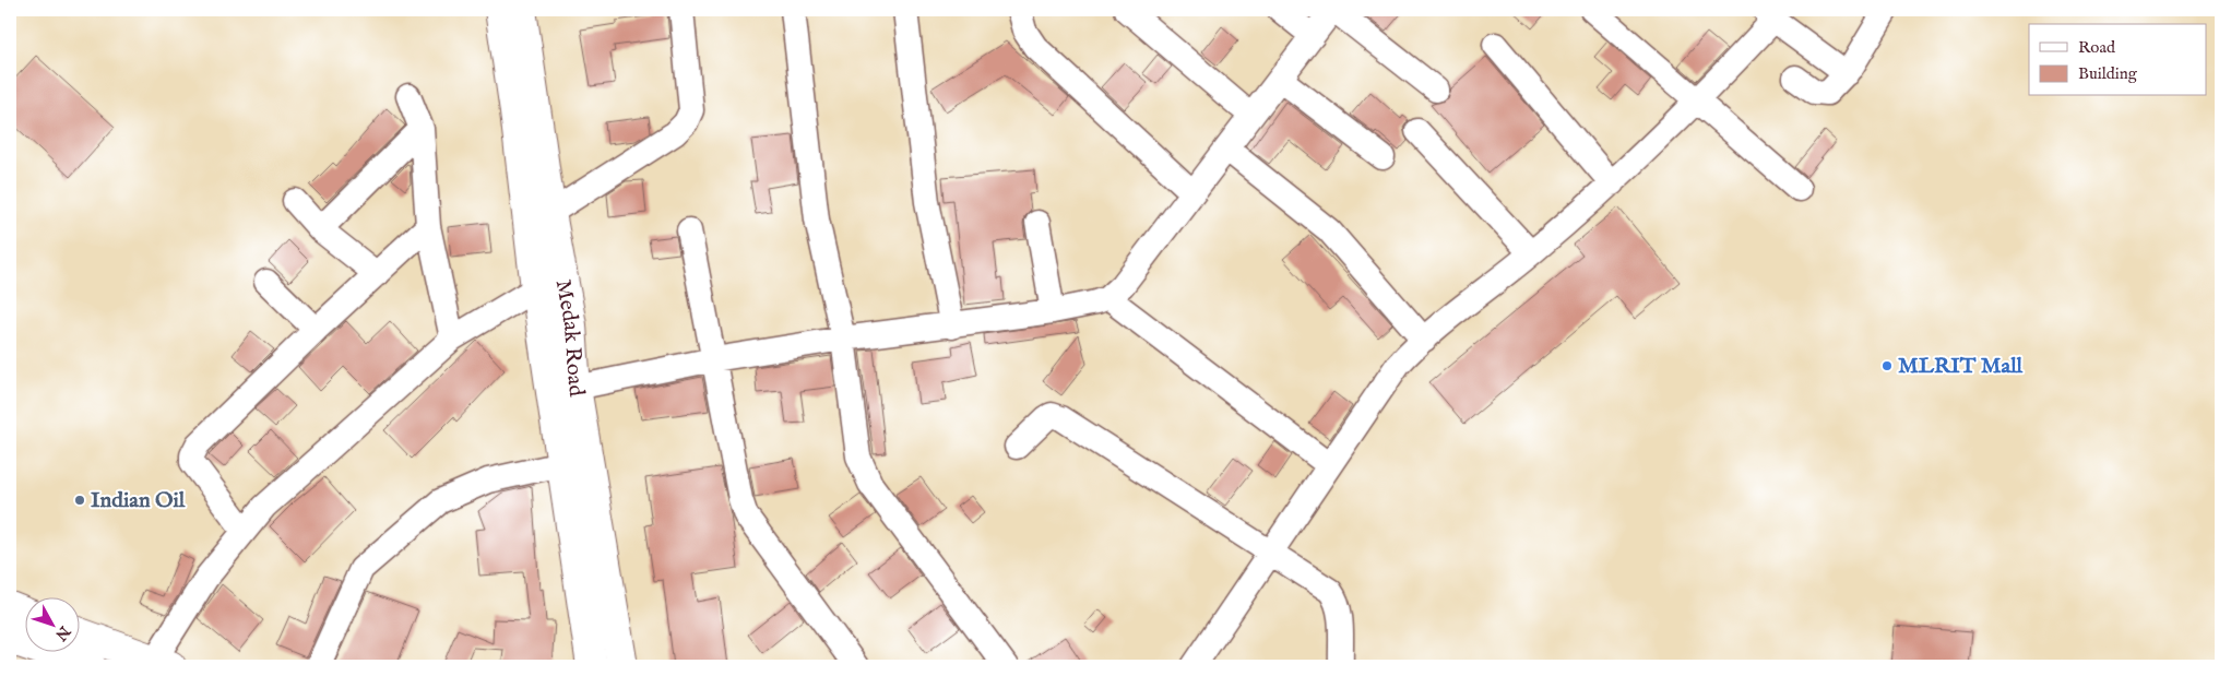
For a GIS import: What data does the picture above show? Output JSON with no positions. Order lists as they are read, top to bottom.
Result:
{
  "streets": {
    "main road": ["Medak Road"]
  },
  "places": ["MLRIT Mall", "Indian Oil"],
  "legend": ["Road", "Building"],
  "north": "bottom right"
}
